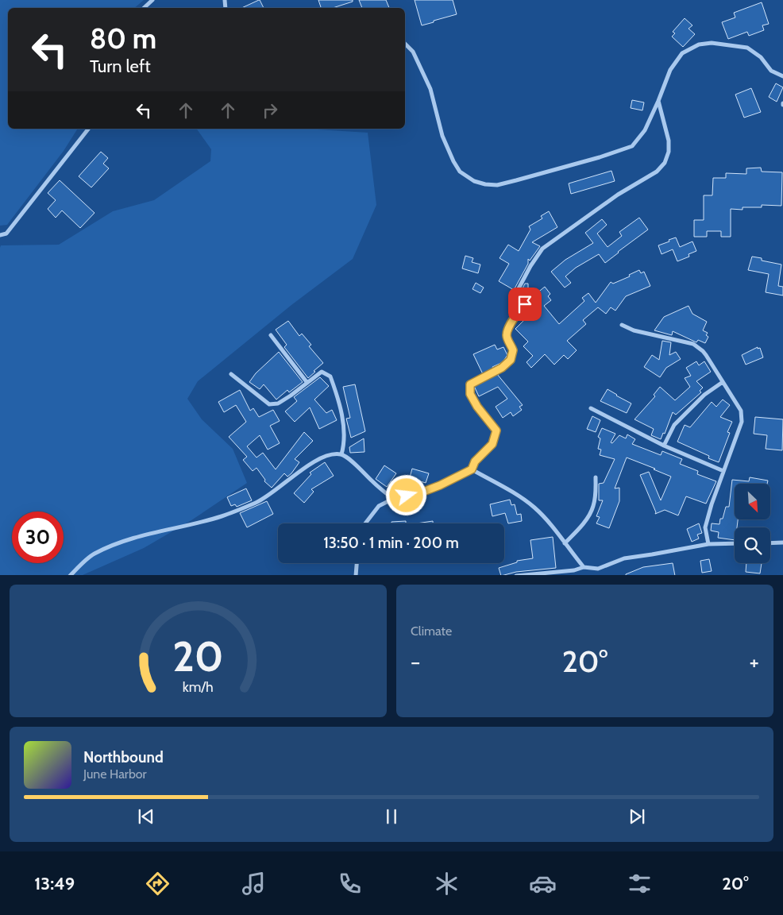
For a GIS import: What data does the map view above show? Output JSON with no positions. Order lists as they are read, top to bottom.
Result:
{
  "north": "bottom right",
  "page": {
    "turn": ["80 m", "Turn left"],
    "limit": "30",
    "trip": "13:50 · 1 min · 200 m",
    "tile": "Climate",
    "heat": ["−", "20°", "+"],
    "song": ["Northbound", "June Harbor"],
    "tabs": ["13:49", "20°"],
    "gauge": ["20", "km/h"]
  }
}
